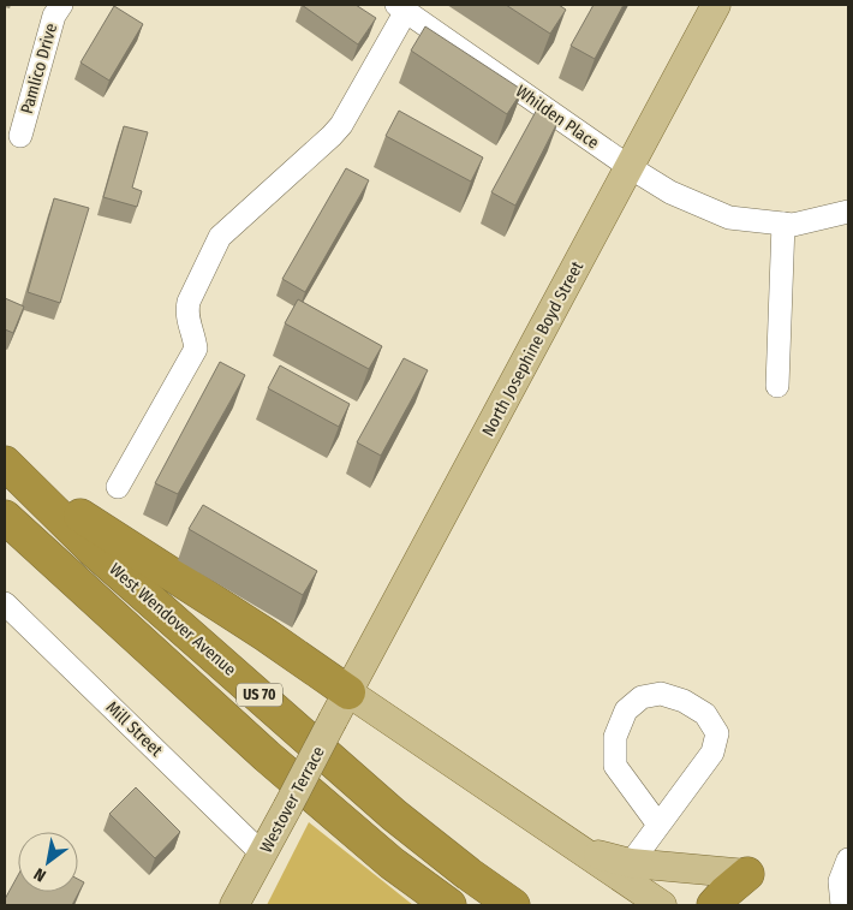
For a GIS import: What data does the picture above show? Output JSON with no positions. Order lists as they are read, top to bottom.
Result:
{
  "streets": {
    "highway": ["West Wendover Avenue", "US 70"],
    "main road": ["North Josephine Boyd Street", "Westover Terrace"],
    "street": ["Pamlico Drive", "Whilden Place", "Mill Street"]
  },
  "crossings": [
    ["Whilden Place", "North Josephine Boyd Street"],
    ["North Josephine Boyd Street", "Westover Terrace"],
    ["Mill Street", "Westover Terrace"]
  ],
  "north": "bottom left"
}
